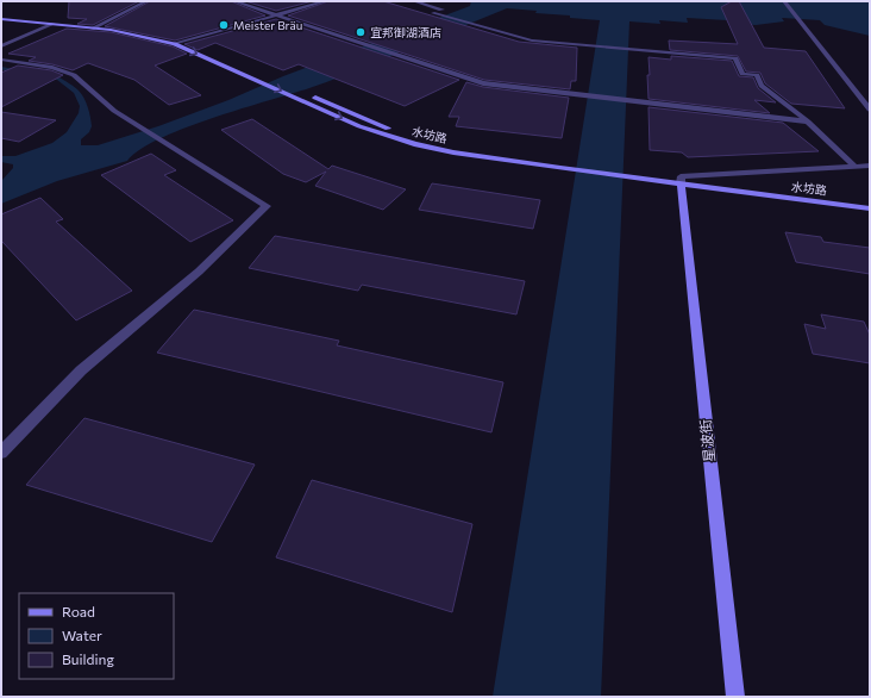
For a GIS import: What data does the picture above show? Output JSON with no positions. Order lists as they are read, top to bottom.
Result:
{
  "streets": {
    "street": ["水坊路", "星波街"]
  },
  "crossings": [
    ["水坊路", "星波街"]
  ],
  "places": ["Meister Bräu", "宜邦御湖酒店"],
  "legend": ["Road", "Water", "Building"]
}
